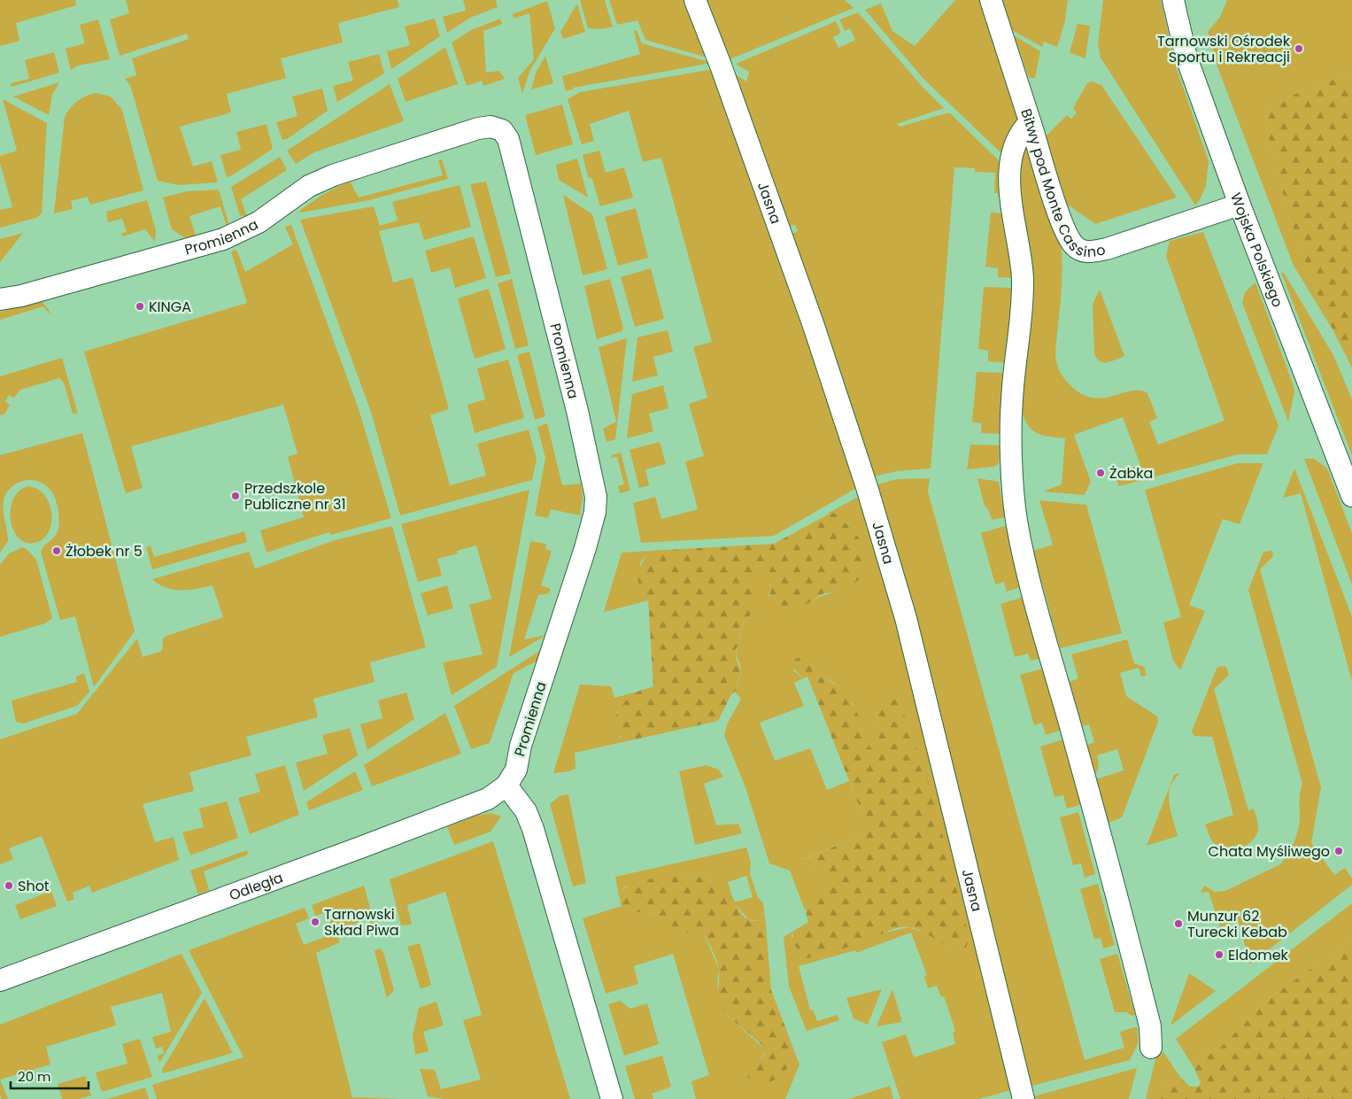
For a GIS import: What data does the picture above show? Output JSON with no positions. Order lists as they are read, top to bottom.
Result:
{
  "streets": {
    "street": [
      "Bitwy pod Monte Cassino",
      "Jasna",
      "Promienna",
      "Wojska Polskiego",
      "Odległa"
    ]
  },
  "crossings": [
    ["Bitwy pod Monte Cassino", "Wojska Polskiego"],
    ["Promienna", "Odległa"]
  ],
  "places": [
    "Tarnowski Ośrodek Sportu i Rekreacji",
    "KINGA",
    "Żabka",
    "Przedszkole Publiczne nr 31",
    "Żłobek nr 5",
    "Chata Myśliwego",
    "Shot",
    "Tarnowski Skład Piwa",
    "Munzur 62 Turecki Kebab",
    "Eldomek"
  ],
  "scale_bar": "20 m"
}
